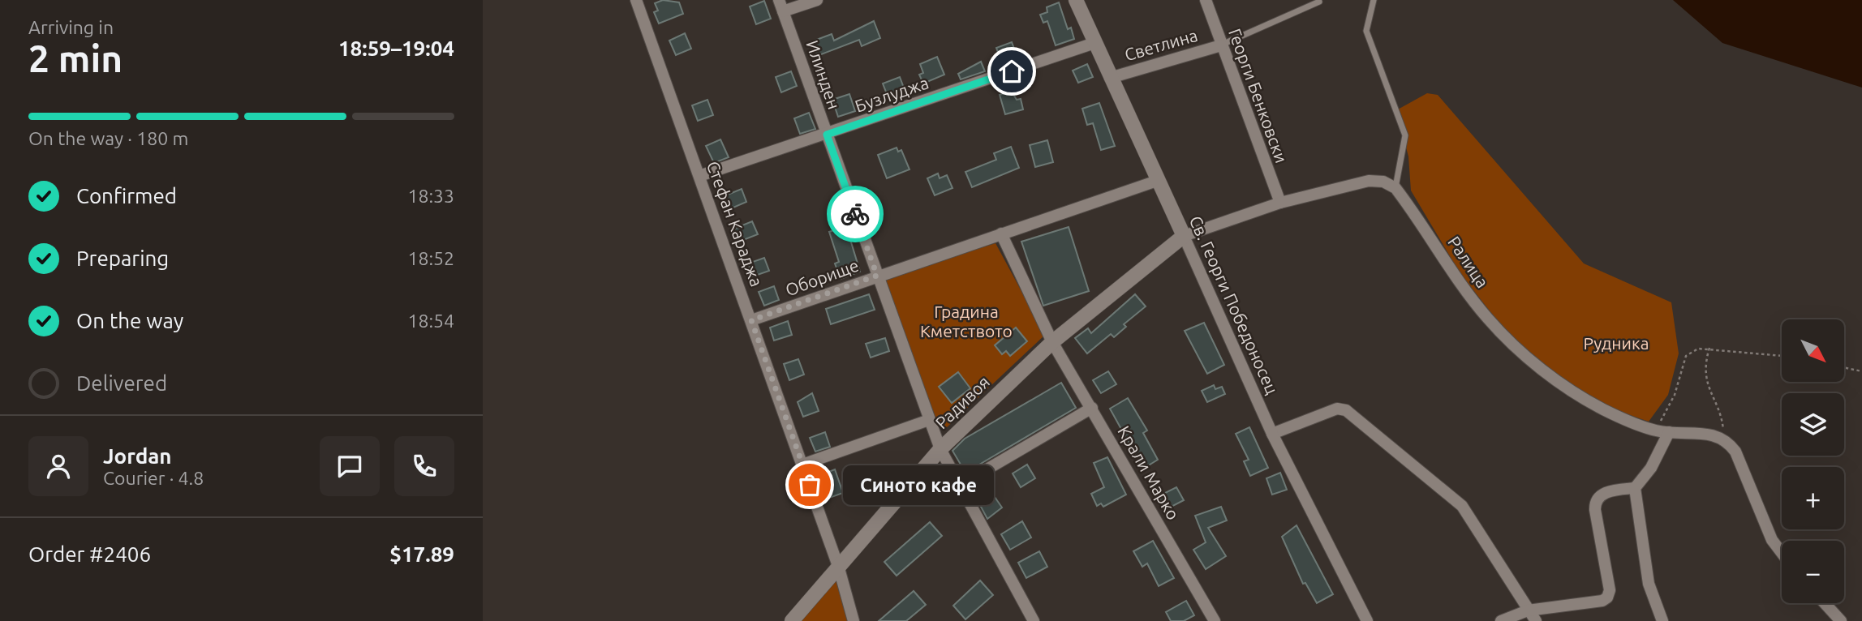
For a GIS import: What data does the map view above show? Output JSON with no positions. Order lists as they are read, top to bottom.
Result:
{
  "streets": {
    "street": [
      "Светлина",
      "Илинден",
      "Бузлуджа",
      "Георги Бенковски",
      "Стефан Караджа",
      "Ралица",
      "Оборище",
      "Св. Георги Победоносец",
      "Радивоя",
      "Крали Марко"
    ]
  },
  "crossings": [
    ["Светлина", "Георги Бенковски"],
    ["Светлина", "Св. Георги Победоносец"],
    ["Илинден", "Бузлуджа"],
    ["Илинден", "Оборище"],
    ["Илинден", "Радивоя"],
    ["Бузлуджа", "Стефан Караджа"],
    ["Бузлуджа", "Св. Георги Победоносец"],
    ["Стефан Караджа", "Оборище"],
    ["Стефан Караджа", "Радивоя"],
    ["Оборище", "Св. Георги Победоносец"],
    ["Св. Георги Победоносец", "Радивоя"],
    ["Радивоя", "Крали Марко"]
  ],
  "parks": ["Градина Кметството", "Рудника"],
  "places": ["Синото кафе"],
  "north": "bottom right",
  "page": {
    "heading": ["2 min", "Arriving in", "18:59–19:04"],
    "panel": [
      "Jordan",
      "Courier · 4.8",
      "Order #2406",
      "$17.89"
    ],
    "bar": "On the way · 180 m",
    "list": [
      ["Confirmed", "18:33"],
      ["Preparing", "18:52"],
      ["On the way", "18:54"],
      "Delivered"
    ],
    "map_buttons": ["+", "−"],
    "bubble": "Синото кафе"
  }
}
